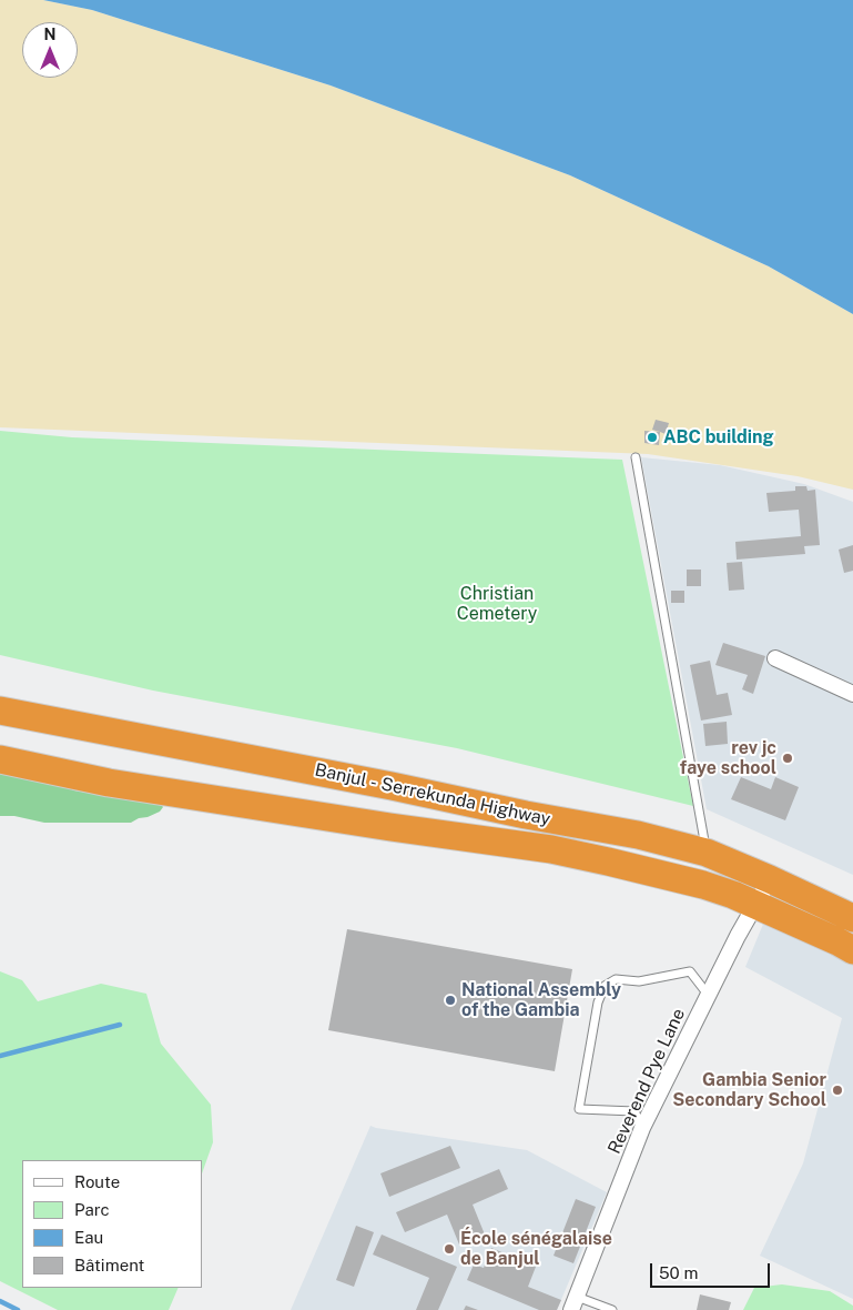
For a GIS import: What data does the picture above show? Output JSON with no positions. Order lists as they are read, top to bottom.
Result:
{
  "streets": {
    "highway": ["Banjul - Serrekunda Highway"],
    "street": ["Reverend Pye Lane"]
  },
  "crossings": [
    ["Banjul - Serrekunda Highway", "Reverend Pye Lane"]
  ],
  "parks": ["Christian Cemetery"],
  "places": [
    "ABC building",
    "rev jc faye school",
    "National Assembly of the Gambia",
    "Gambia Senior Secondary School",
    "École sénégalaise de Banjul"
  ],
  "legend": [
    "Route",
    "Parc",
    "Eau",
    "Bâtiment"
  ],
  "scale_bar": "50 m",
  "north": "top"
}
